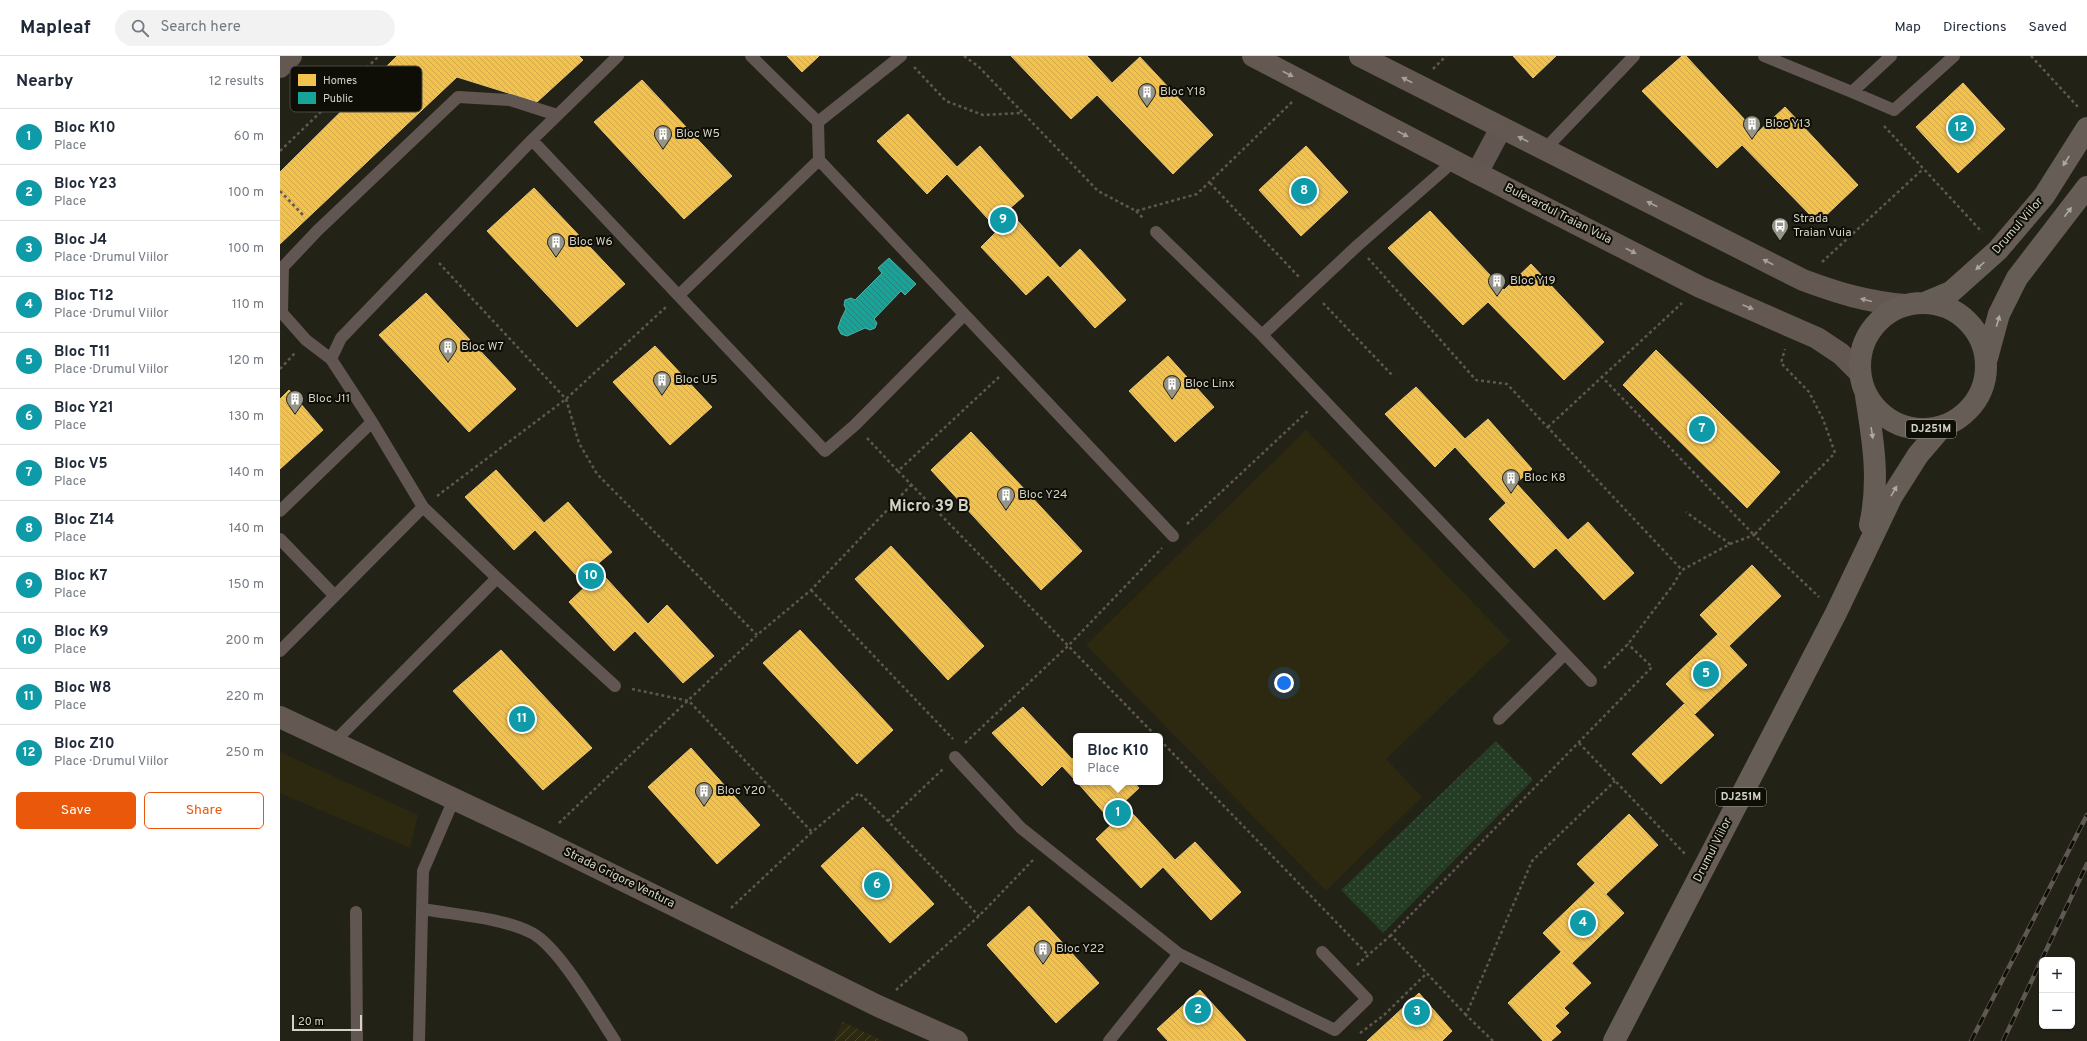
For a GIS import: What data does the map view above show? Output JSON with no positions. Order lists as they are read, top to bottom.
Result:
{
  "streets": {
    "highway": ["Drumul Viilor", "DJ251M"],
    "main road": ["Bulevardul Traian Vuia", "Strada Grigore Ventura"]
  },
  "crossings": [
    ["Bulevardul Traian Vuia", "Drumul Viilor"],
    ["Bulevardul Traian Vuia", "DJ251M"],
    ["Drumul Viilor", "DJ251M"]
  ],
  "districts": ["Micro 39 B"],
  "places": {
    "building": [
      "Bloc Y18",
      "Bloc Y13",
      "Bloc W5",
      "Bloc W6",
      "Bloc Y19",
      "Bloc W7",
      "Bloc U5",
      "Bloc Linx",
      "Bloc J11",
      "Bloc K8",
      "Bloc Y24",
      "Bloc Y20",
      "Bloc Y22"
    ],
    "bus stop": ["Strada Traian Vuia"]
  },
  "legend": ["Homes", "Public"],
  "scale_bar": "20 m",
  "page": {
    "header": "Mapleaf",
    "search": "Search here",
    "nav": ["Map", "Directions", "Saved"],
    "heading": ["Nearby", "12 results"],
    "list": [
      {
        "mark": "1",
        "name": "Bloc K10",
        "note": "Place",
        "value": "60 m"
      },
      {
        "mark": "2",
        "name": "Bloc Y23",
        "note": "Place",
        "value": "100 m"
      },
      {
        "mark": "3",
        "name": "Bloc J4",
        "note": "Place · Drumul Viilor",
        "value": "100 m"
      },
      {
        "mark": "4",
        "name": "Bloc T12",
        "note": "Place · Drumul Viilor",
        "value": "110 m"
      },
      {
        "mark": "5",
        "name": "Bloc T11",
        "note": "Place · Drumul Viilor",
        "value": "120 m"
      },
      {
        "mark": "6",
        "name": "Bloc Y21",
        "note": "Place",
        "value": "130 m"
      },
      {
        "mark": "7",
        "name": "Bloc V5",
        "note": "Place",
        "value": "140 m"
      },
      {
        "mark": "8",
        "name": "Bloc Z14",
        "note": "Place",
        "value": "140 m"
      },
      {
        "mark": "9",
        "name": "Bloc K7",
        "note": "Place",
        "value": "150 m"
      },
      {
        "mark": "10",
        "name": "Bloc K9",
        "note": "Place",
        "value": "200 m"
      },
      {
        "mark": "11",
        "name": "Bloc W8",
        "note": "Place",
        "value": "220 m"
      },
      {
        "mark": "12",
        "name": "Bloc Z10",
        "note": "Place · Drumul Viilor",
        "value": "250 m"
      }
    ],
    "pins": [
      "12",
      "8",
      "9",
      "7",
      "10",
      "5",
      "11",
      "1",
      "6",
      "4",
      "2",
      "3"
    ],
    "popup": ["Bloc K10", "Place"],
    "buttons": ["Save", "Share"],
    "map_buttons": ["+", "−"],
    "scale": "20 m"
  }
}
